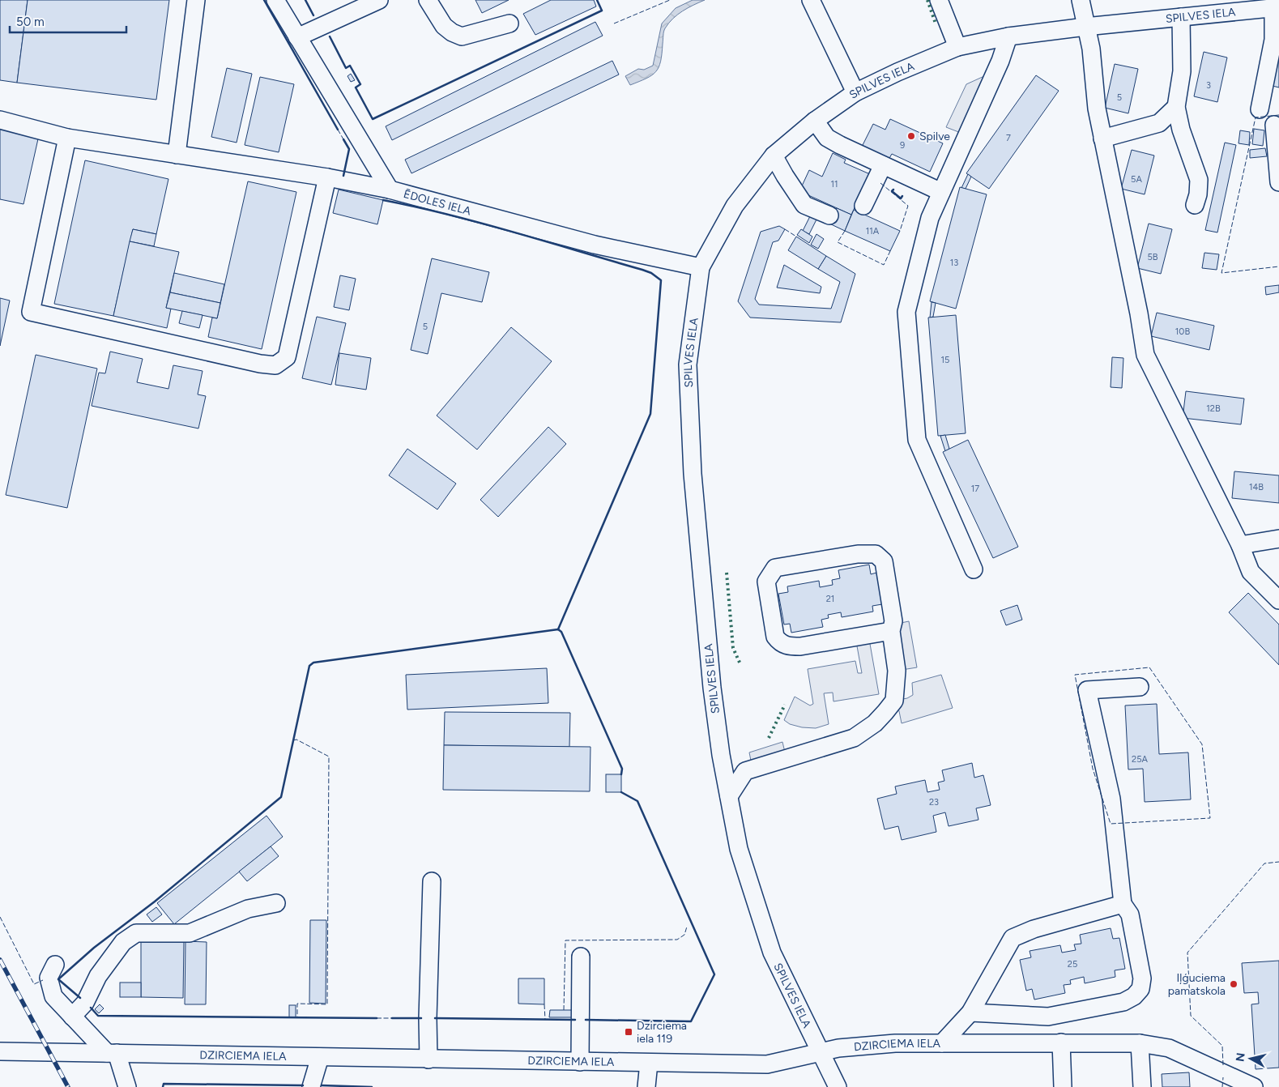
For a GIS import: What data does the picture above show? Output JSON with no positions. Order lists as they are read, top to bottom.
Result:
{
  "streets": {
    "street": ["SPILVES IELA", "ĒDOLES IELA", "DZIRCIEMA IELA"]
  },
  "crossings": [
    ["SPILVES IELA", "ĒDOLES IELA"],
    ["SPILVES IELA", "DZIRCIEMA IELA"]
  ],
  "places": {
    "other": ["Spilve", "Iļģuciema pamatskola"],
    "transit": ["Dzirciema iela 119"]
  },
  "house_numbers": [
    "3",
    "5",
    "7",
    "9",
    "5A",
    "11",
    "11A",
    "5B",
    "13",
    "5",
    "10B",
    "15",
    "12B",
    "14B",
    "17",
    "21",
    "25A",
    "23",
    "25"
  ],
  "scale_bar": "50 m",
  "north": "left"
}
